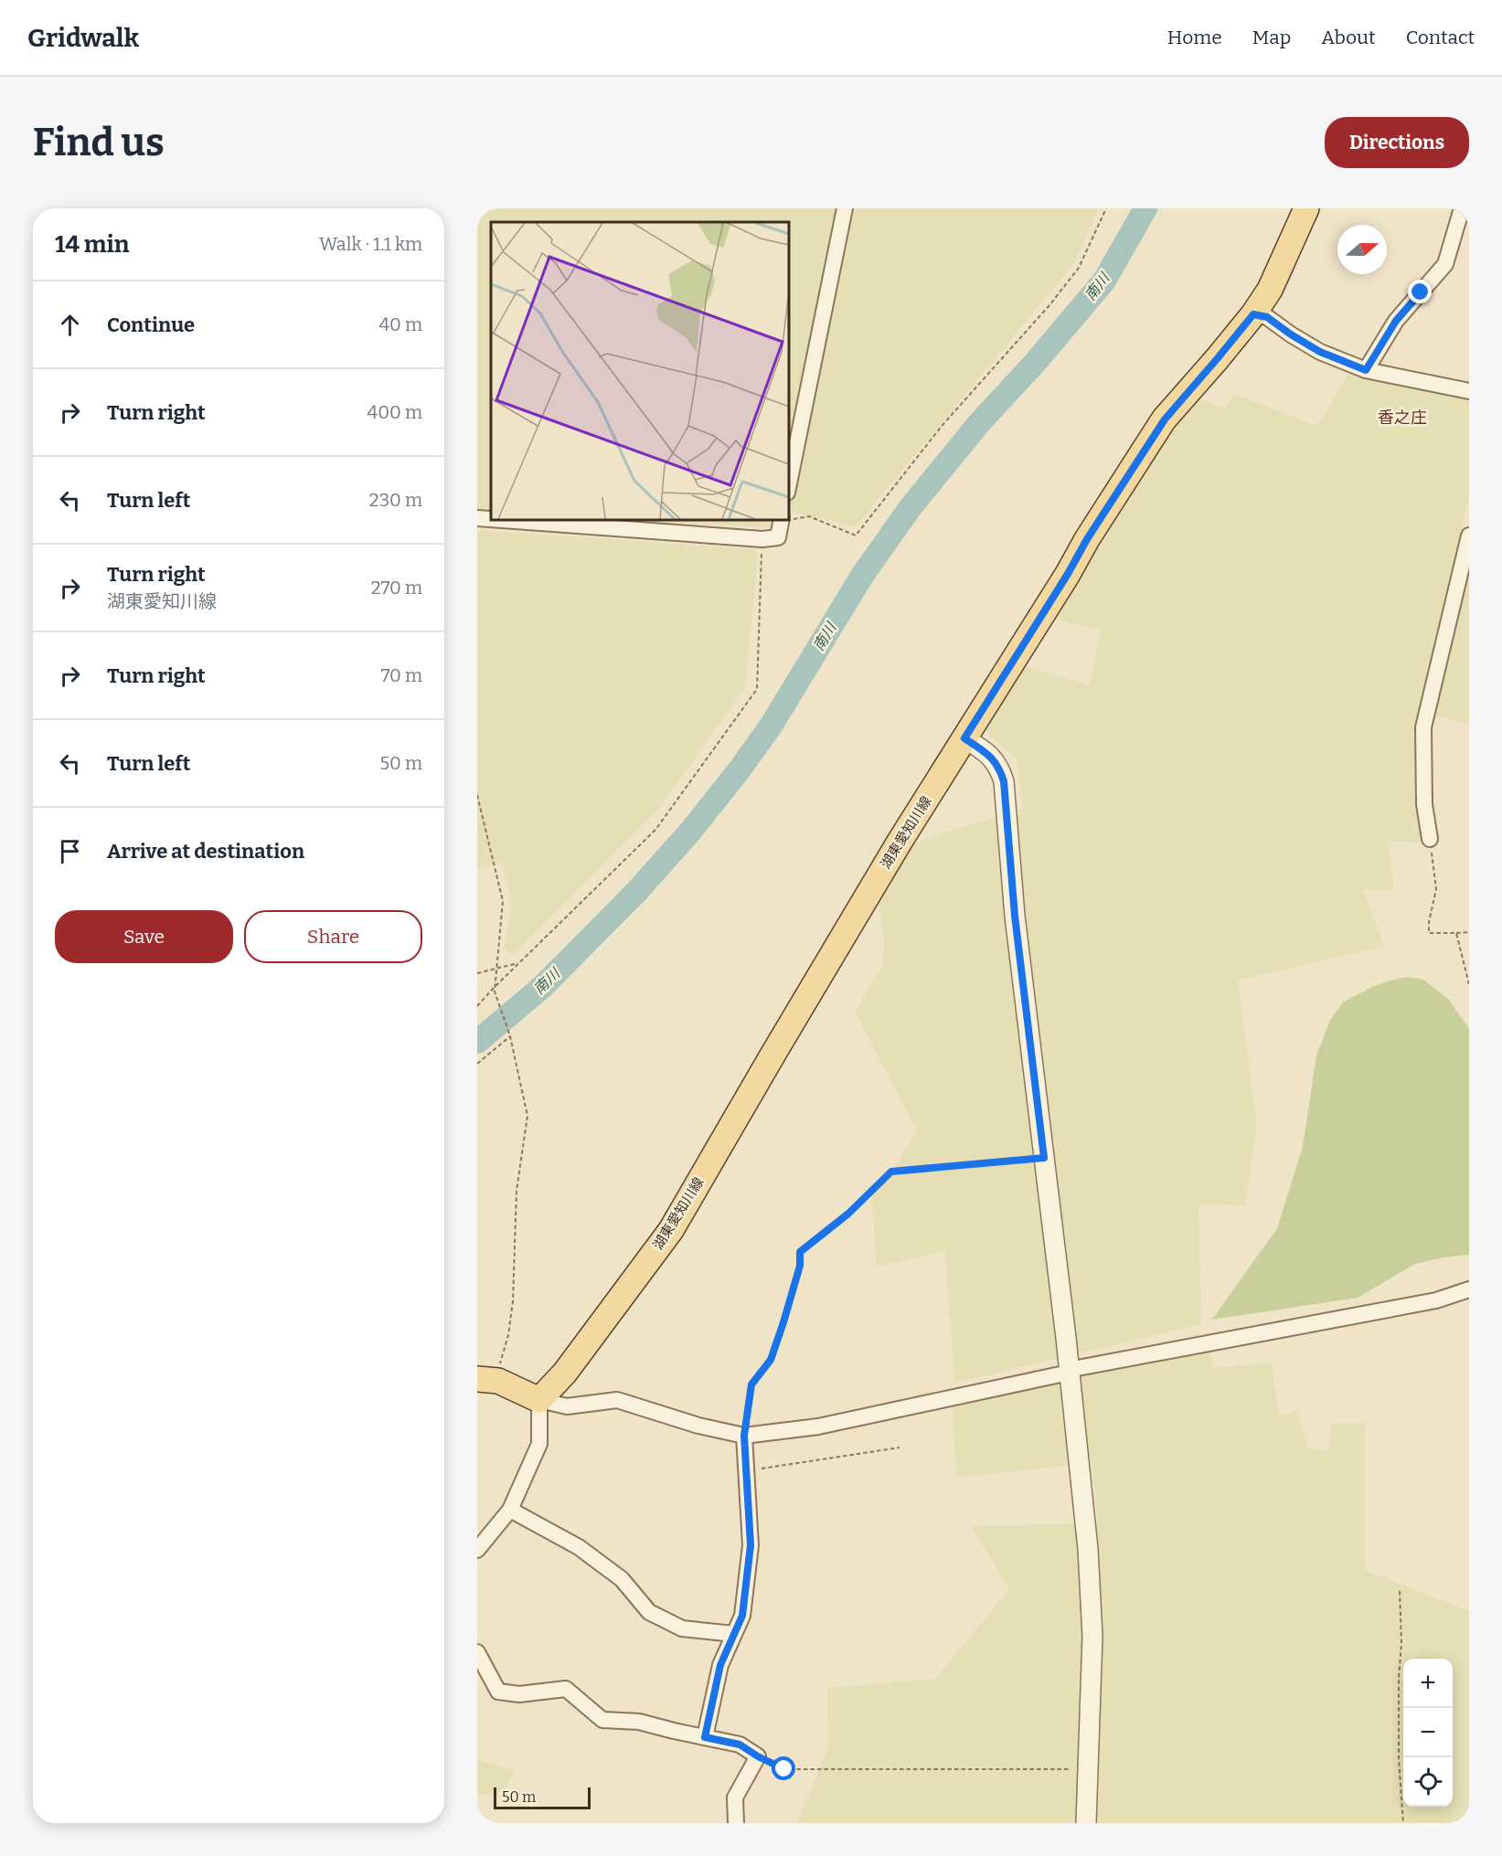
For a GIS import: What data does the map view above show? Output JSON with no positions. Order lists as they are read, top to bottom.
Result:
{
  "streets": {
    "main road": ["湖東愛知川線"]
  },
  "districts": ["香之庄"],
  "water": ["南川"],
  "scale_bar": "50 m",
  "north": "right",
  "page": {
    "header": "Gridwalk",
    "nav": [
      "Home",
      "Map",
      "About",
      "Contact"
    ],
    "buttons": [
      "Directions",
      ["Save", "Share"]
    ],
    "title": "Find us",
    "heading": ["14 min", "Walk · 1.1 km"],
    "list": [
      ["Continue", "40 m"],
      ["Turn right", "400 m"],
      ["Turn left", "230 m"],
      ["Turn right", "湖東愛知川線", "270 m"],
      ["Turn right", "70 m"],
      ["Turn left", "50 m"],
      "Arrive at destination"
    ],
    "map_buttons": ["+", "−"],
    "scale": "50 m"
  }
}
